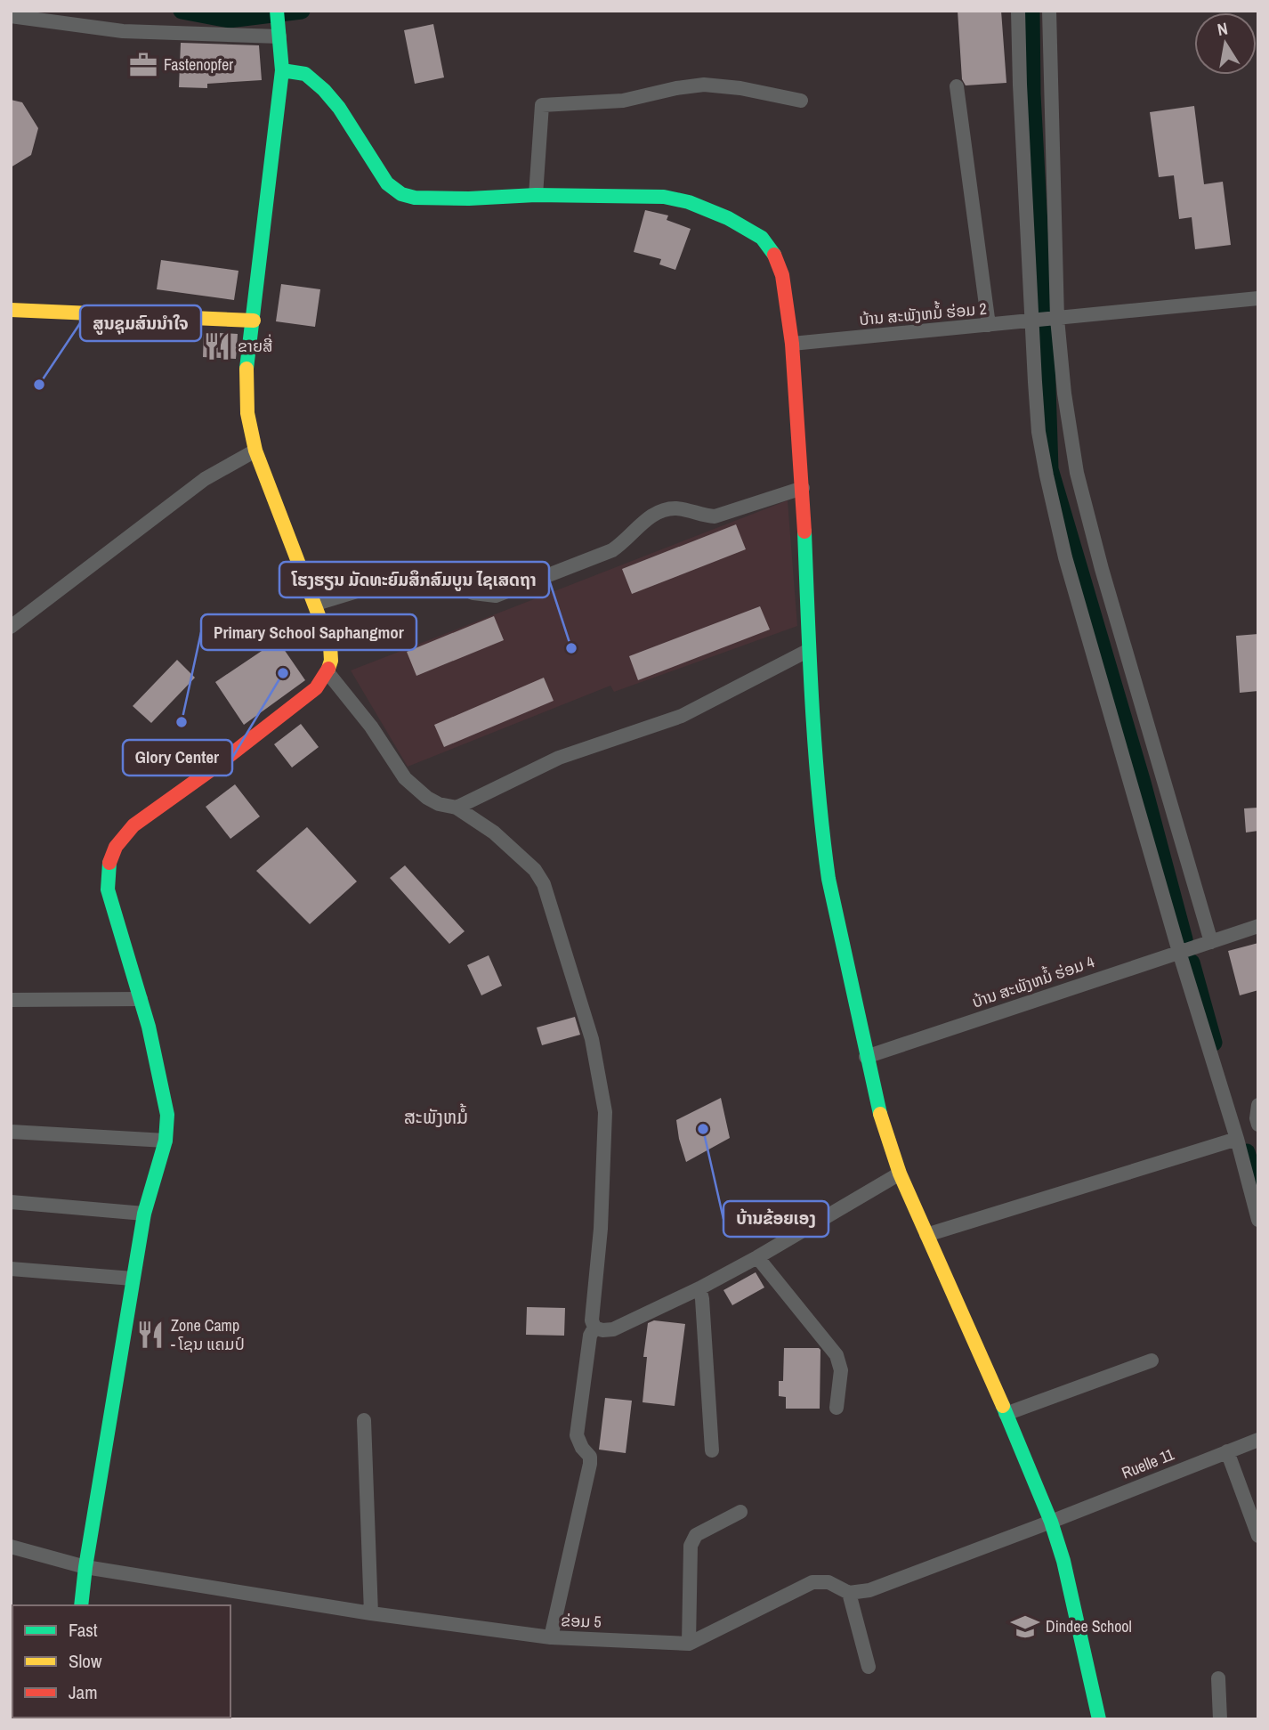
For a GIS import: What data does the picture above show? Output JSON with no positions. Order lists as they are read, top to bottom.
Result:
{
  "streets": {
    "street": [
      "ບ້ານ ສະພັງຫມໍ້ ຮ່ອມ 2",
      "ບ້ານ ສະພັງຫມໍ້ ຮ່ອມ 4",
      "Ruelle 11",
      "ຂ່ອມ 5"
    ]
  },
  "districts": ["ສະພັງຫມໍ້"],
  "places": {
    "office": ["Fastenopfer"],
    "restaurant": ["ຂາຍສີ່", "Zone Camp - ໂຊນ ແຄມປ໌"],
    "other": [
      "ສູນຊຸມສົນນຳໃຈ",
      "ໂຮງຮຽນ ມັດທະຍົມສຶກສົມບູນ ໄຊເສດຖາ",
      "Glory Center",
      "Primary School Saphangmor",
      "ບ້ານຂ້ອຍເອງ"
    ],
    "school or university": ["Dindee School"]
  },
  "legend": ["Fast", "Slow", "Jam"],
  "north": "top"
}
